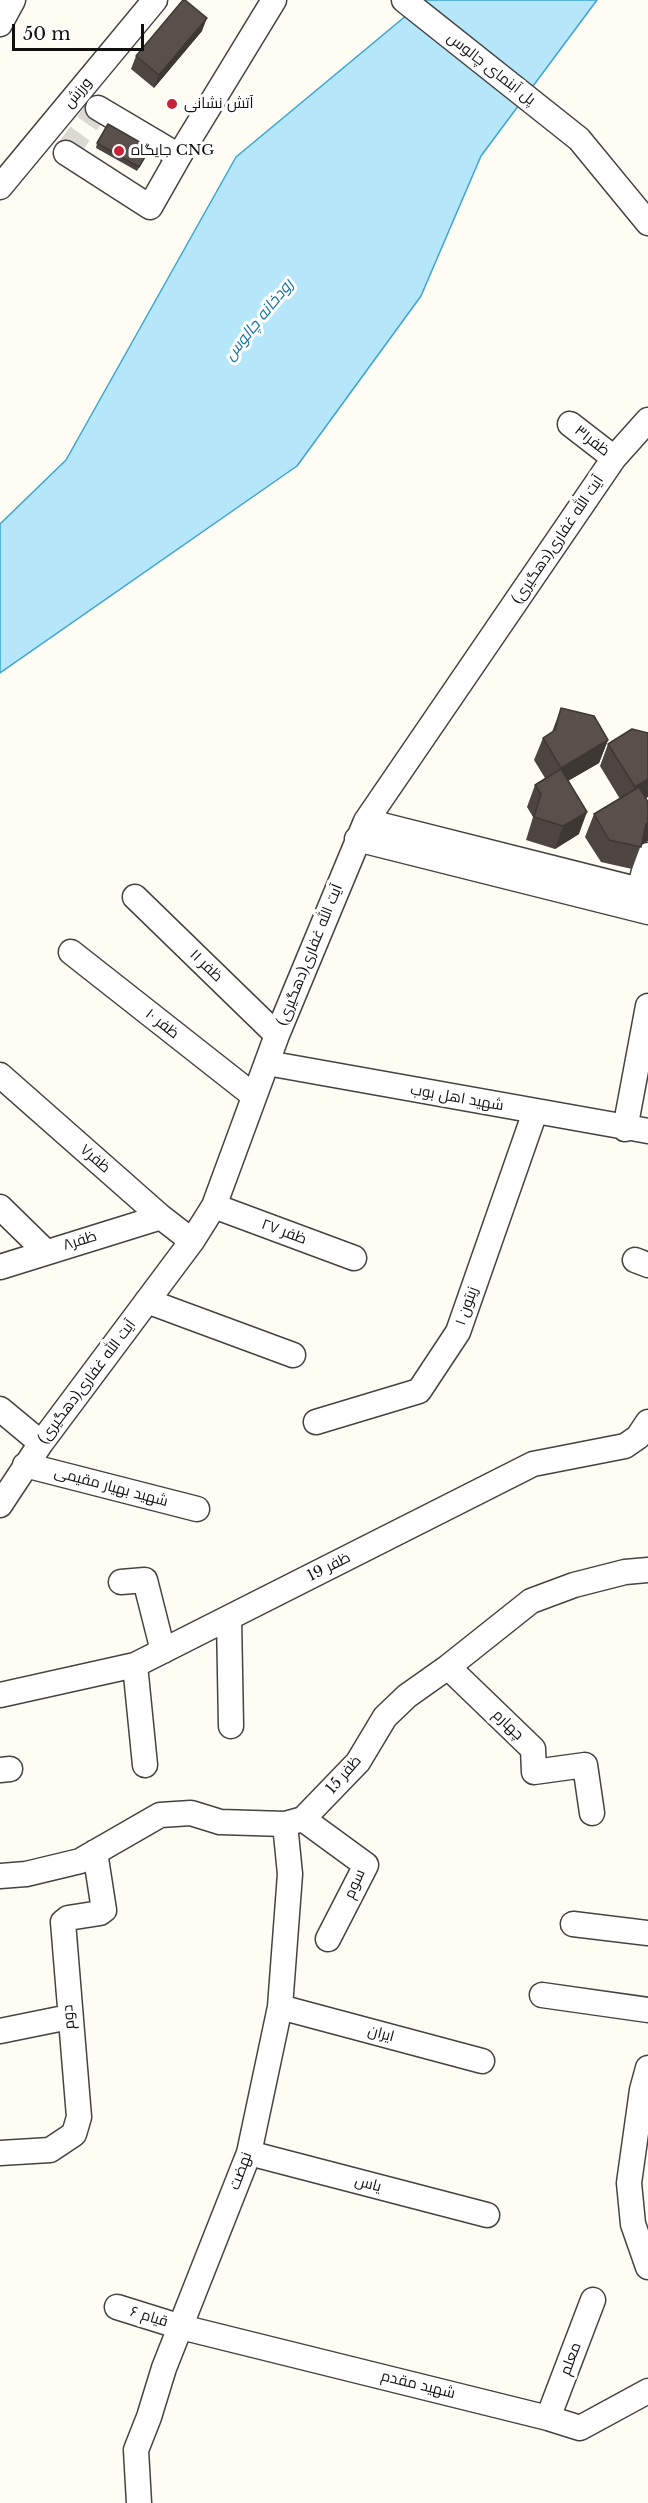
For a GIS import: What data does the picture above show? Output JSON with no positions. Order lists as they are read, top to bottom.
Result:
{
  "streets": {
    "street": [
      "پل آبنمای چالوس",
      "ورزش",
      "ظفر۳۱",
      "آیت الله غفاری(دهگیری)",
      "ظفر ۱۱",
      "ظفر ۱۰",
      "شهید اهل بوب",
      "ظفر۷",
      "ظفر ۲۷",
      "ظفر۸",
      "زیتون ۱",
      "شهید بهیار مقیمی",
      "ظفر 19",
      "چهارم",
      "ظفر 15",
      "سوم",
      "دوم",
      "ایران",
      "نهضت",
      "یاس",
      "قیام ۶",
      "معلم",
      "شهید مقدم"
    ]
  },
  "crossings": [
    ["ظفر۳۱", "آیت الله غفاری(دهگیری)"],
    ["آیت الله غفاری(دهگیری)", "ظفر ۱۱"],
    ["آیت الله غفاری(دهگیری)", "ظفر ۱۰"],
    ["آیت الله غفاری(دهگیری)", "شهید اهل بوب"],
    ["آیت الله غفاری(دهگیری)", "ظفر۷"],
    ["آیت الله غفاری(دهگیری)", "ظفر ۲۷"],
    ["آیت الله غفاری(دهگیری)", "شهید بهیار مقیمی"],
    ["شهید اهل بوب", "زیتون ۱"],
    ["ظفر۷", "ظفر۸"],
    ["چهارم", "ظفر 15"],
    ["ظفر 15", "سوم"],
    ["ظفر 15", "نهضت"],
    ["سوم", "نهضت"],
    ["ایران", "نهضت"],
    ["نهضت", "یاس"],
    ["نهضت", "قیام ۶"],
    ["نهضت", "شهید مقدم"],
    ["قیام ۶", "شهید مقدم"],
    ["معلم", "شهید مقدم"]
  ],
  "water": ["رودخانه چالوس"],
  "places": ["آتش نشانی", "جایگاه CNG"],
  "scale_bar": "50 m"
}
